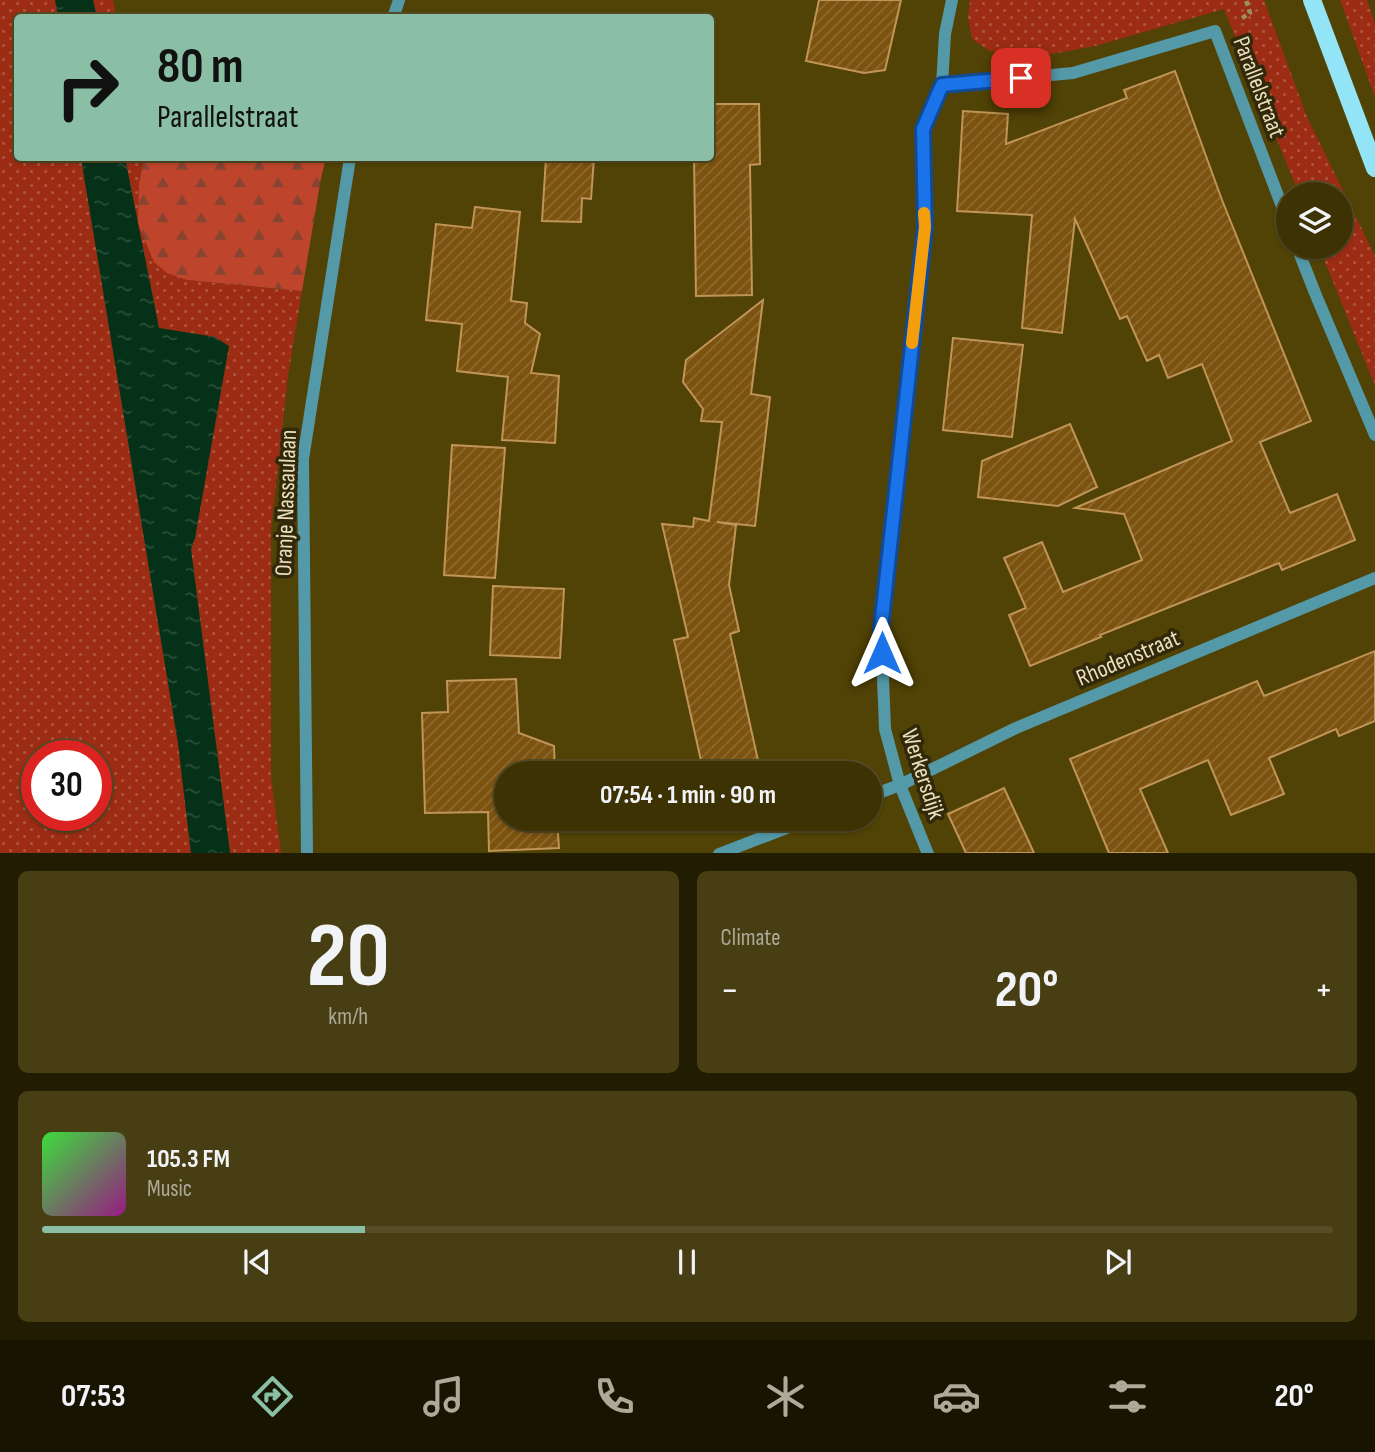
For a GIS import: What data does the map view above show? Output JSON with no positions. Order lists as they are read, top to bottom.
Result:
{
  "streets": {
    "street": [
      "Parallelstraat",
      "Oranje Nassaulaan",
      "Rhodenstraat",
      "Werkersdijk"
    ]
  },
  "crossings": [
    ["Parallelstraat", "Werkersdijk"],
    ["Rhodenstraat", "Werkersdijk"]
  ],
  "page": {
    "turn": ["80 m", "Parallelstraat"],
    "limit": "30",
    "trip": "07:54 · 1 min · 90 m",
    "tile": [
      ["20", "km/h"],
      "Climate"
    ],
    "heat": ["−", "20°", "+"],
    "song": ["105.3 FM", "Music"],
    "tabs": ["07:53", "20°"]
  }
}
